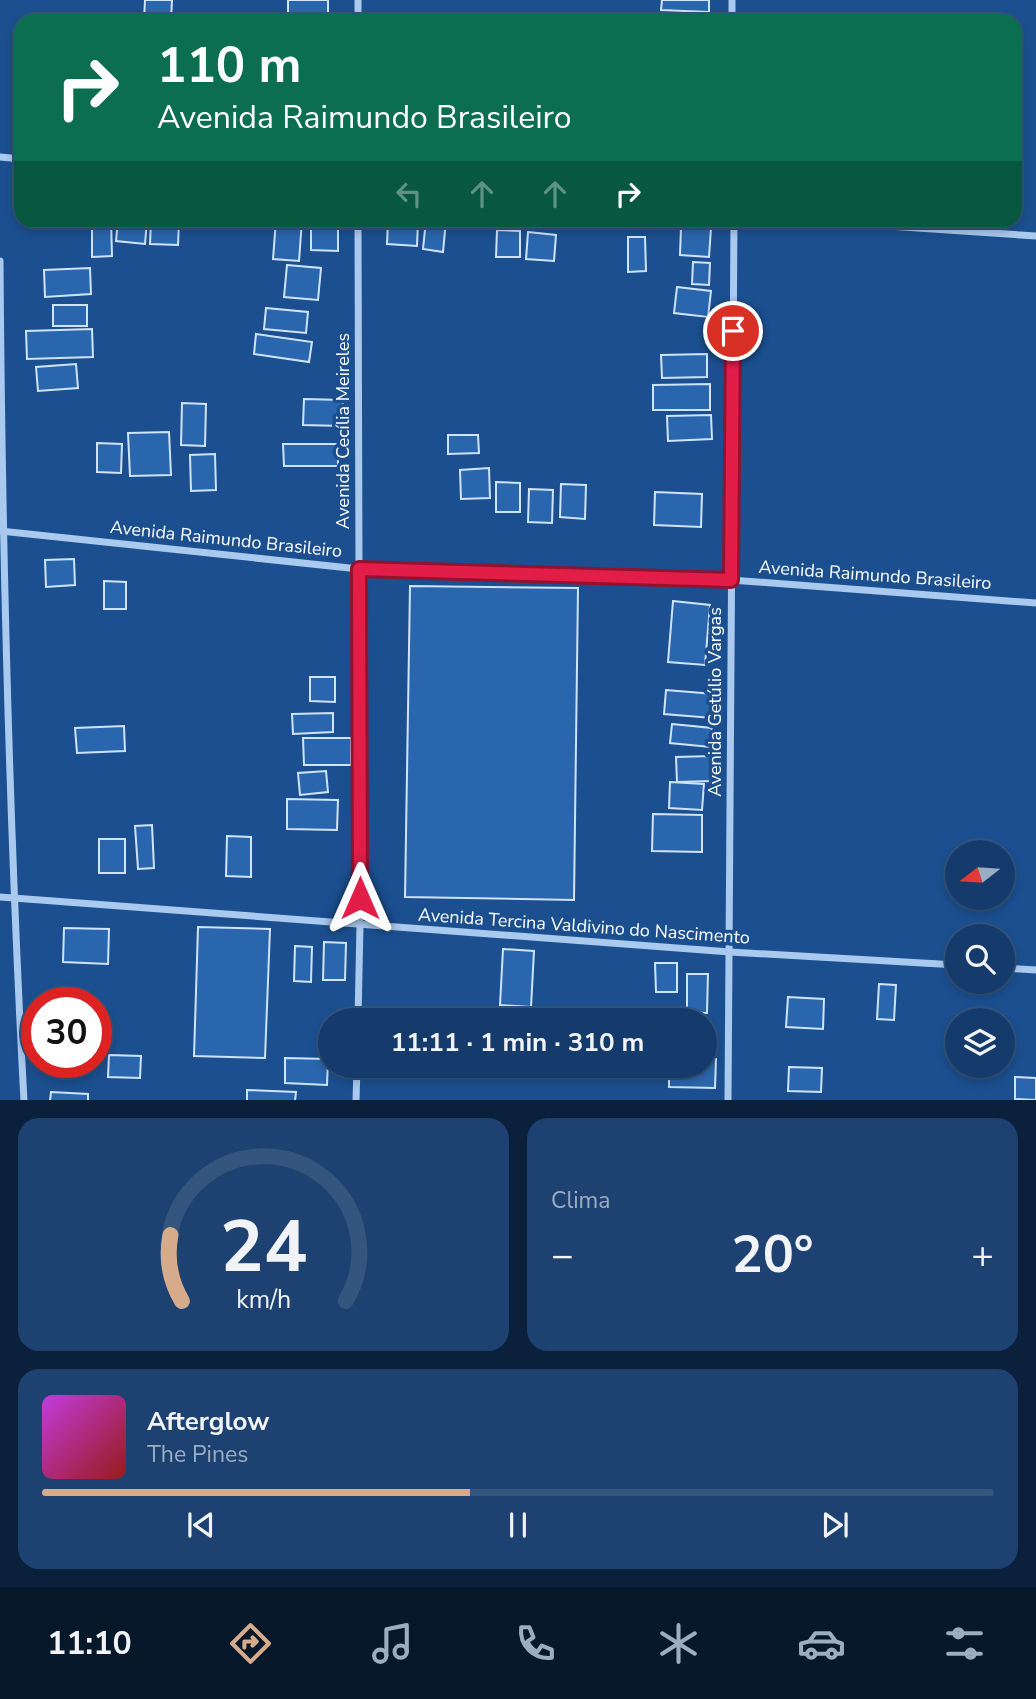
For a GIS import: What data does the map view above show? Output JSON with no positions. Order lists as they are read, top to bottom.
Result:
{
  "streets": {
    "street": [
      "Avenida Cecília Meireles",
      "Avenida Raimundo Brasileiro",
      "Avenida Getúlio Vargas",
      "Avenida Tercina Valdivino do Nascimento"
    ]
  },
  "crossings": [
    ["Avenida Cecília Meireles", "Avenida Raimundo Brasileiro"],
    ["Avenida Cecília Meireles", "Avenida Tercina Valdivino do Nascimento"],
    ["Avenida Raimundo Brasileiro", "Avenida Getúlio Vargas"],
    ["Avenida Getúlio Vargas", "Avenida Tercina Valdivino do Nascimento"]
  ],
  "north": "left",
  "page": {
    "turn": ["110 m", "Avenida Raimundo Brasileiro"],
    "limit": "30",
    "trip": "11:11 · 1 min · 310 m",
    "tile": "Clima",
    "heat": ["−", "20°", "+"],
    "song": ["Afterglow", "The Pines"],
    "tabs": "11:10",
    "gauge": ["24", "km/h"]
  }
}
